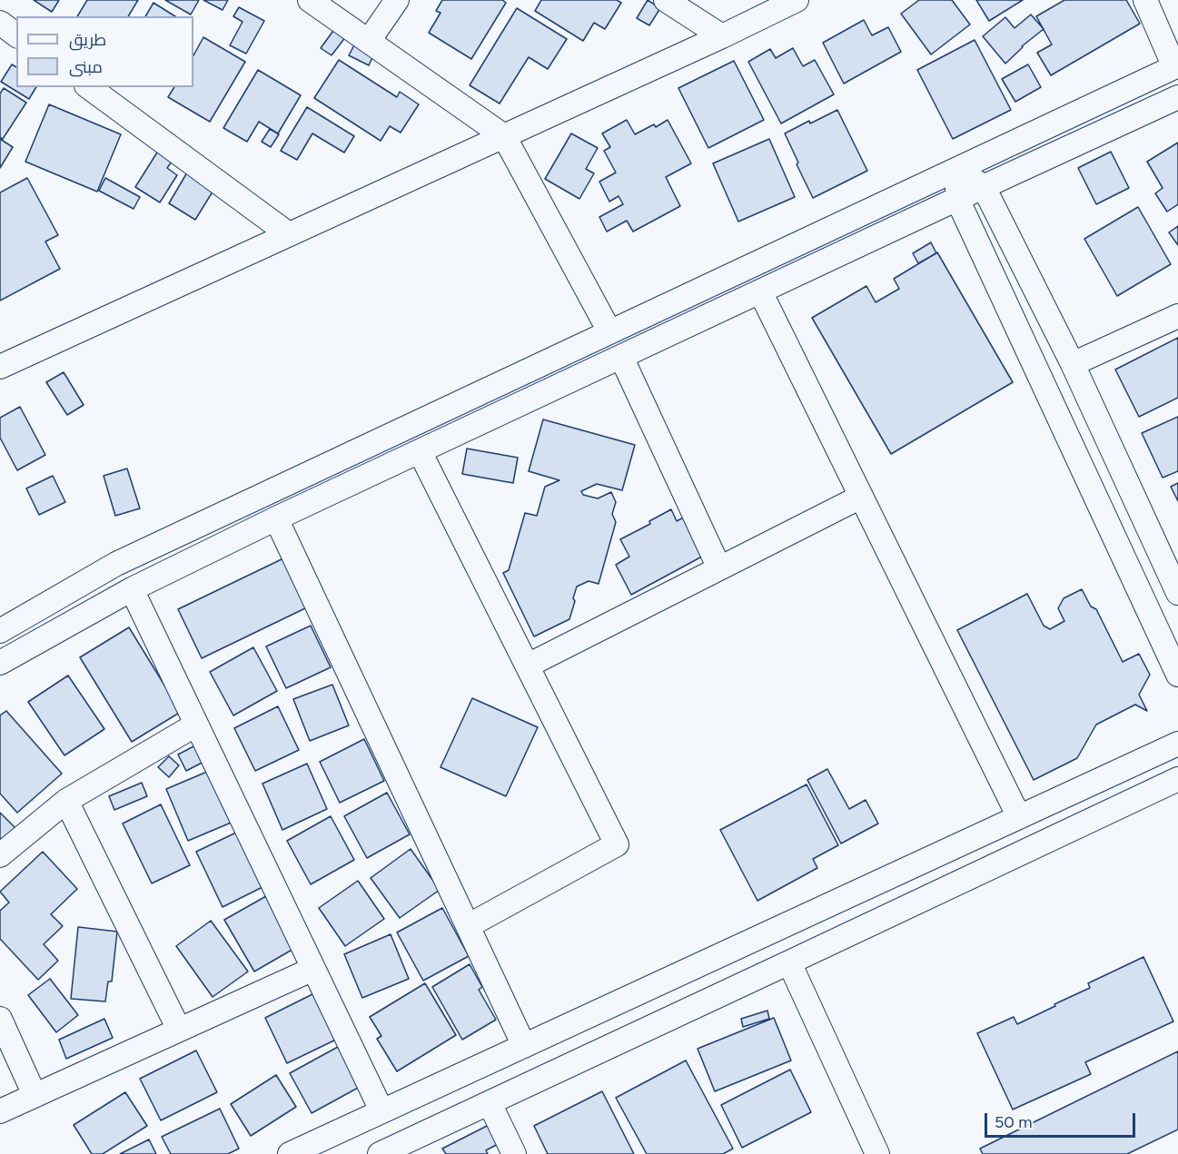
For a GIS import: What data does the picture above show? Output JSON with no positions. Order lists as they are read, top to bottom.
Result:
{
  "legend": ["طريق", "مبنى"],
  "scale_bar": "50 m"
}
